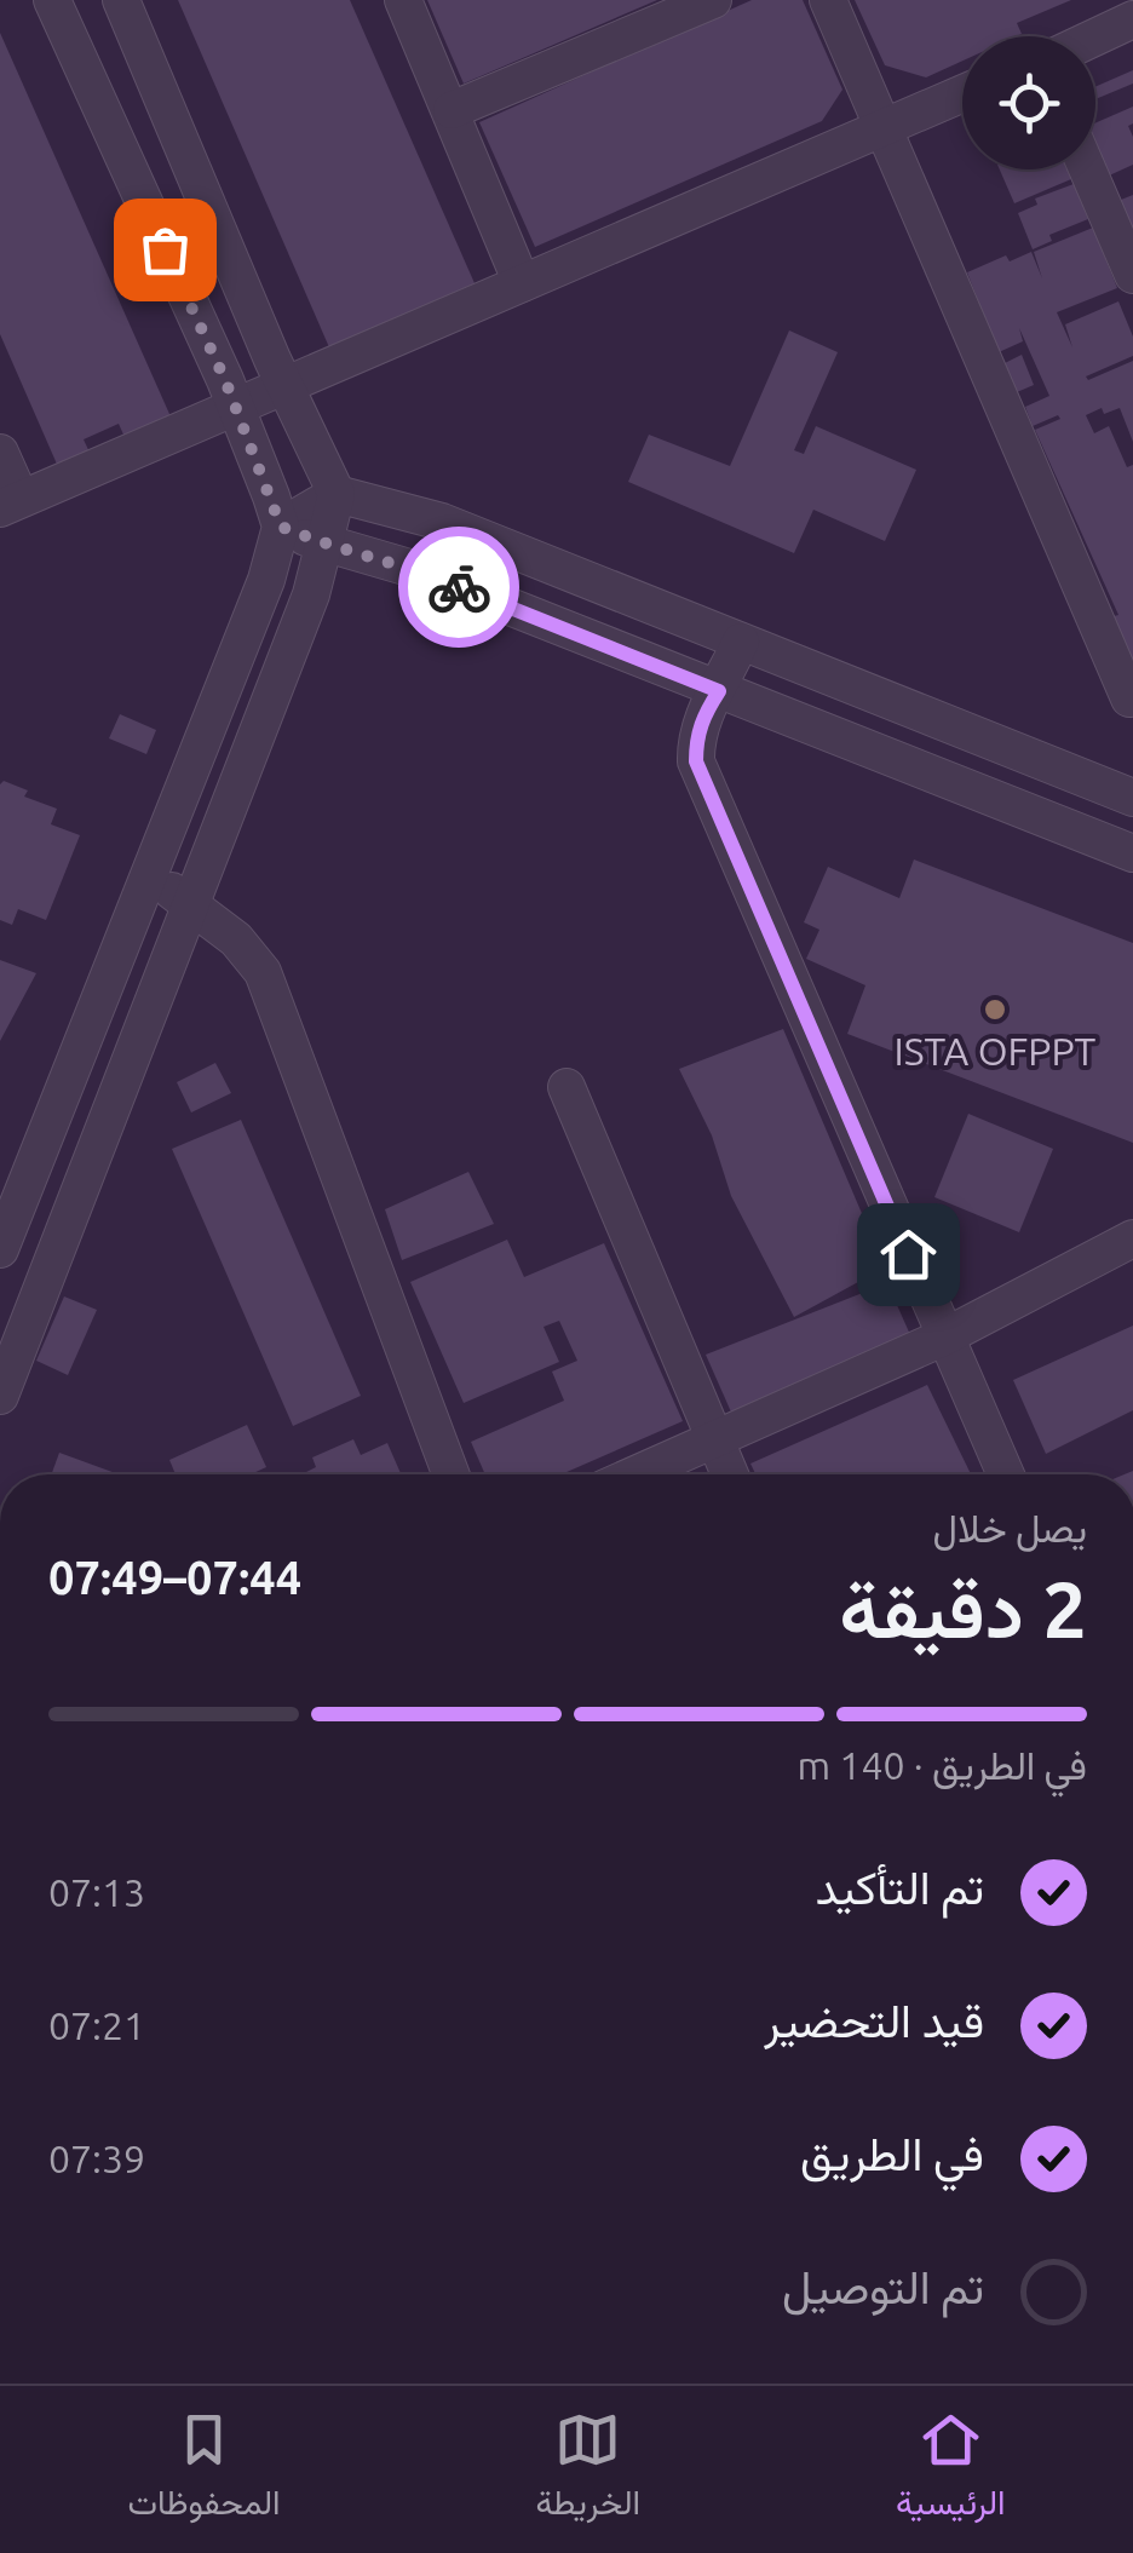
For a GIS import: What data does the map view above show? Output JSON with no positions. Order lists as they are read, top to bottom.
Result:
{
  "places": ["ISTA OFPPT"],
  "page": {
    "heading": ["2 دقيقة", "يصل خلال", "07:44–07:49"],
    "bar": "في الطريق · 140 m",
    "list": [
      ["تم التأكيد", "07:13"],
      ["قيد التحضير", "07:21"],
      ["في الطريق", "07:39"],
      "تم التوصيل"
    ],
    "tabs": ["الرئيسية", "الخريطة", "المحفوظات"]
  }
}
